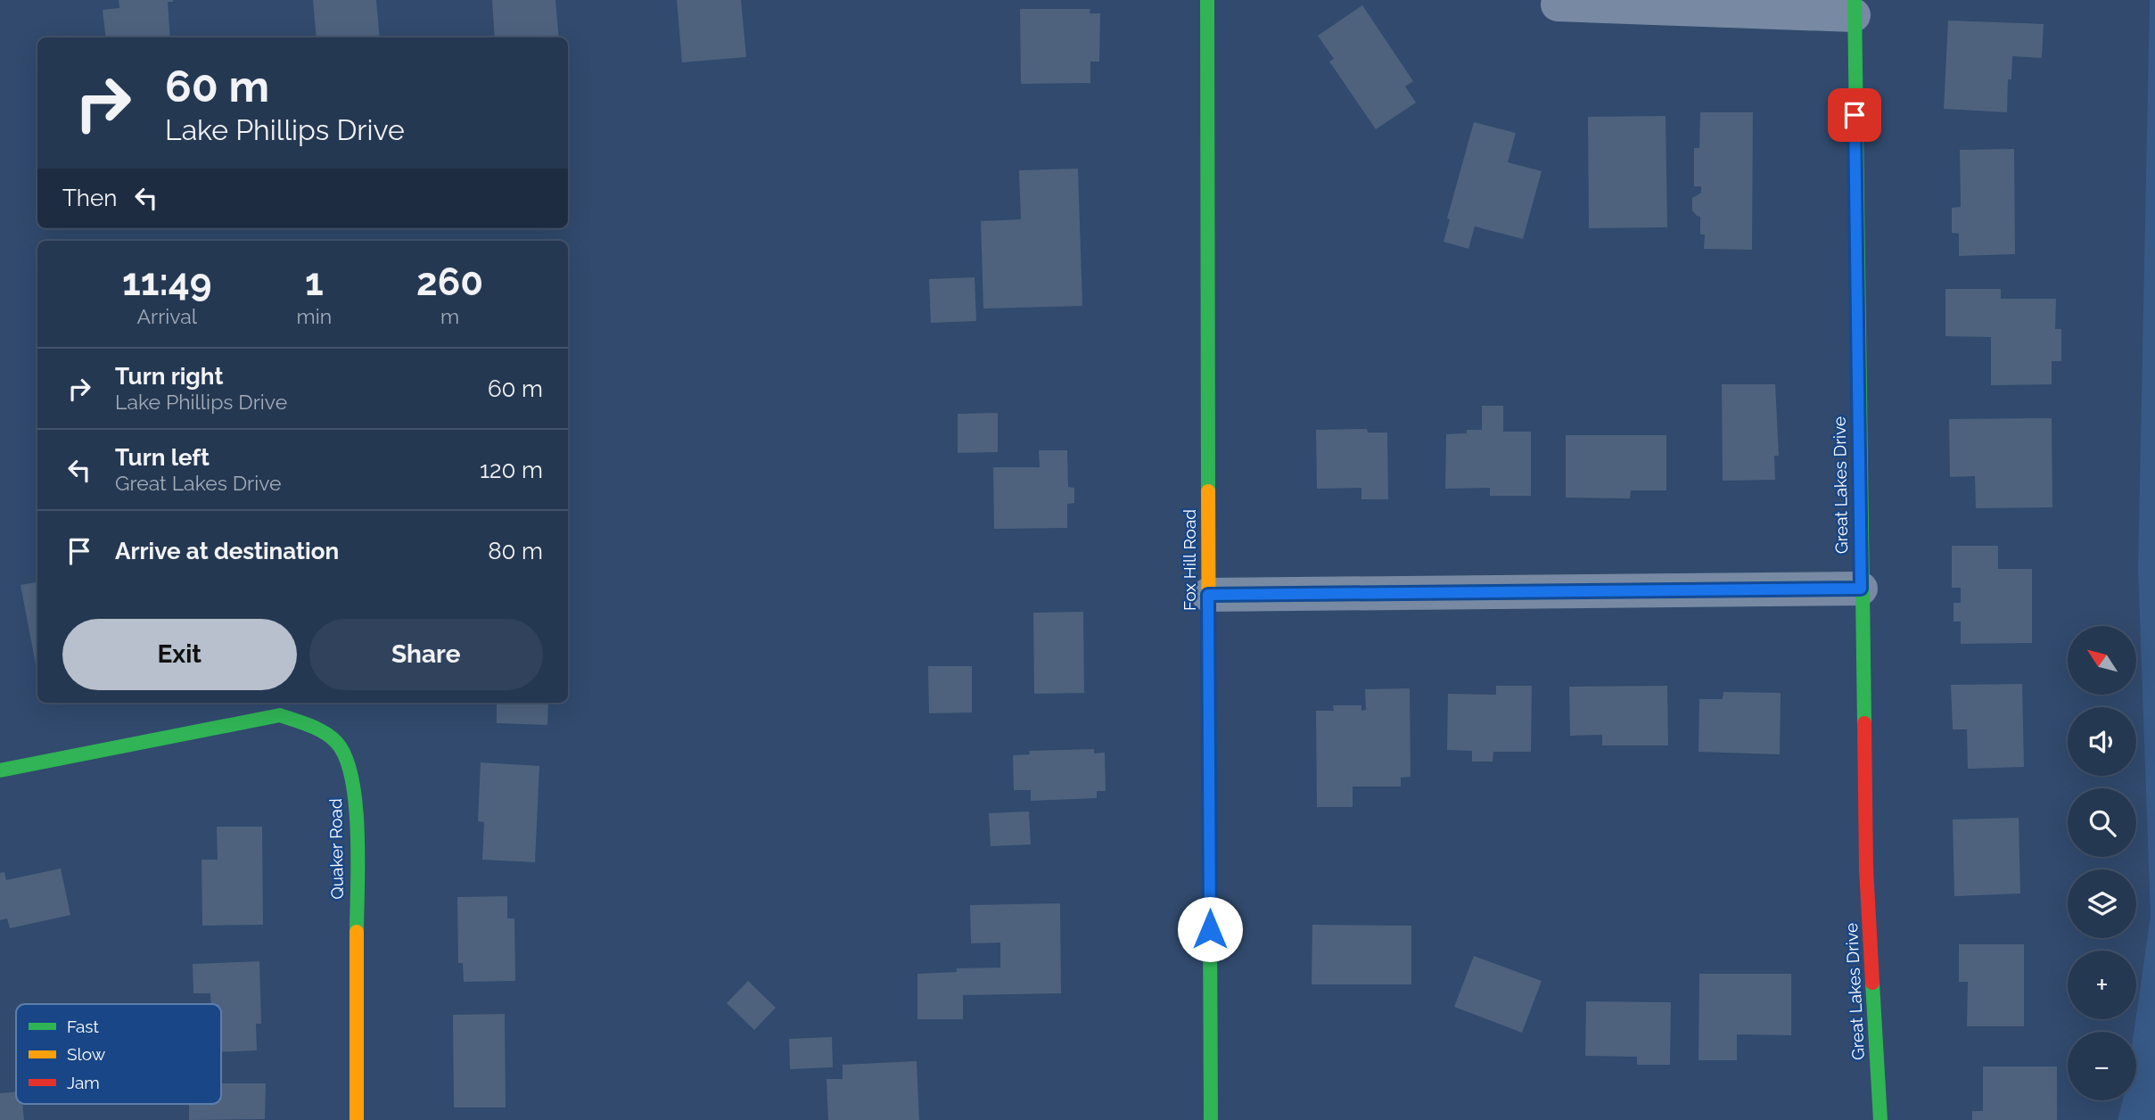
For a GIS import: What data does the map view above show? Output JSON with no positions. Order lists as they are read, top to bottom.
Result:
{
  "streets": {
    "street": ["Great Lakes Drive", "Fox Hill Road", "Quaker Road"]
  },
  "legend": ["Fast", "Slow", "Jam"],
  "north": "top left",
  "page": {
    "turn": ["60 m", "Lake Phillips Drive"],
    "then": "Then",
    "eta": [
      "11:49",
      "Arrival",
      "1",
      "min",
      "260",
      "m"
    ],
    "list": [
      {
        "name": "Turn right",
        "note": "Lake Phillips Drive",
        "value": "60 m"
      },
      {
        "name": "Turn left",
        "note": "Great Lakes Drive",
        "value": "120 m"
      },
      {
        "name": "Arrive at destination",
        "value": "80 m"
      }
    ],
    "buttons": ["Exit", "Share"],
    "map_buttons": ["+", "−"]
  }
}
